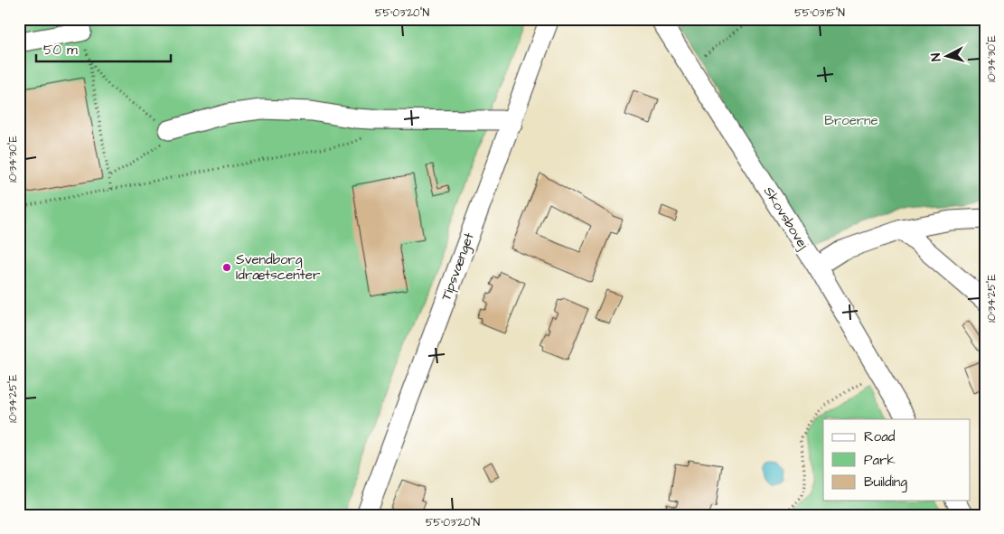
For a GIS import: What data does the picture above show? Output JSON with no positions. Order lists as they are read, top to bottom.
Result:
{
  "streets": {
    "street": ["Skovsbovej", "Tipsvænget"]
  },
  "parks": ["Broerne"],
  "places": ["Svendborg Idrætscenter"],
  "legend": ["Road", "Park", "Building"],
  "scale_bar": "50 m",
  "north": "left",
  "coordinates": [
    "55°03'20\"N",
    "55°03'15\"N",
    "10°34'30\"E",
    "10°34'25\"E"
  ]
}
